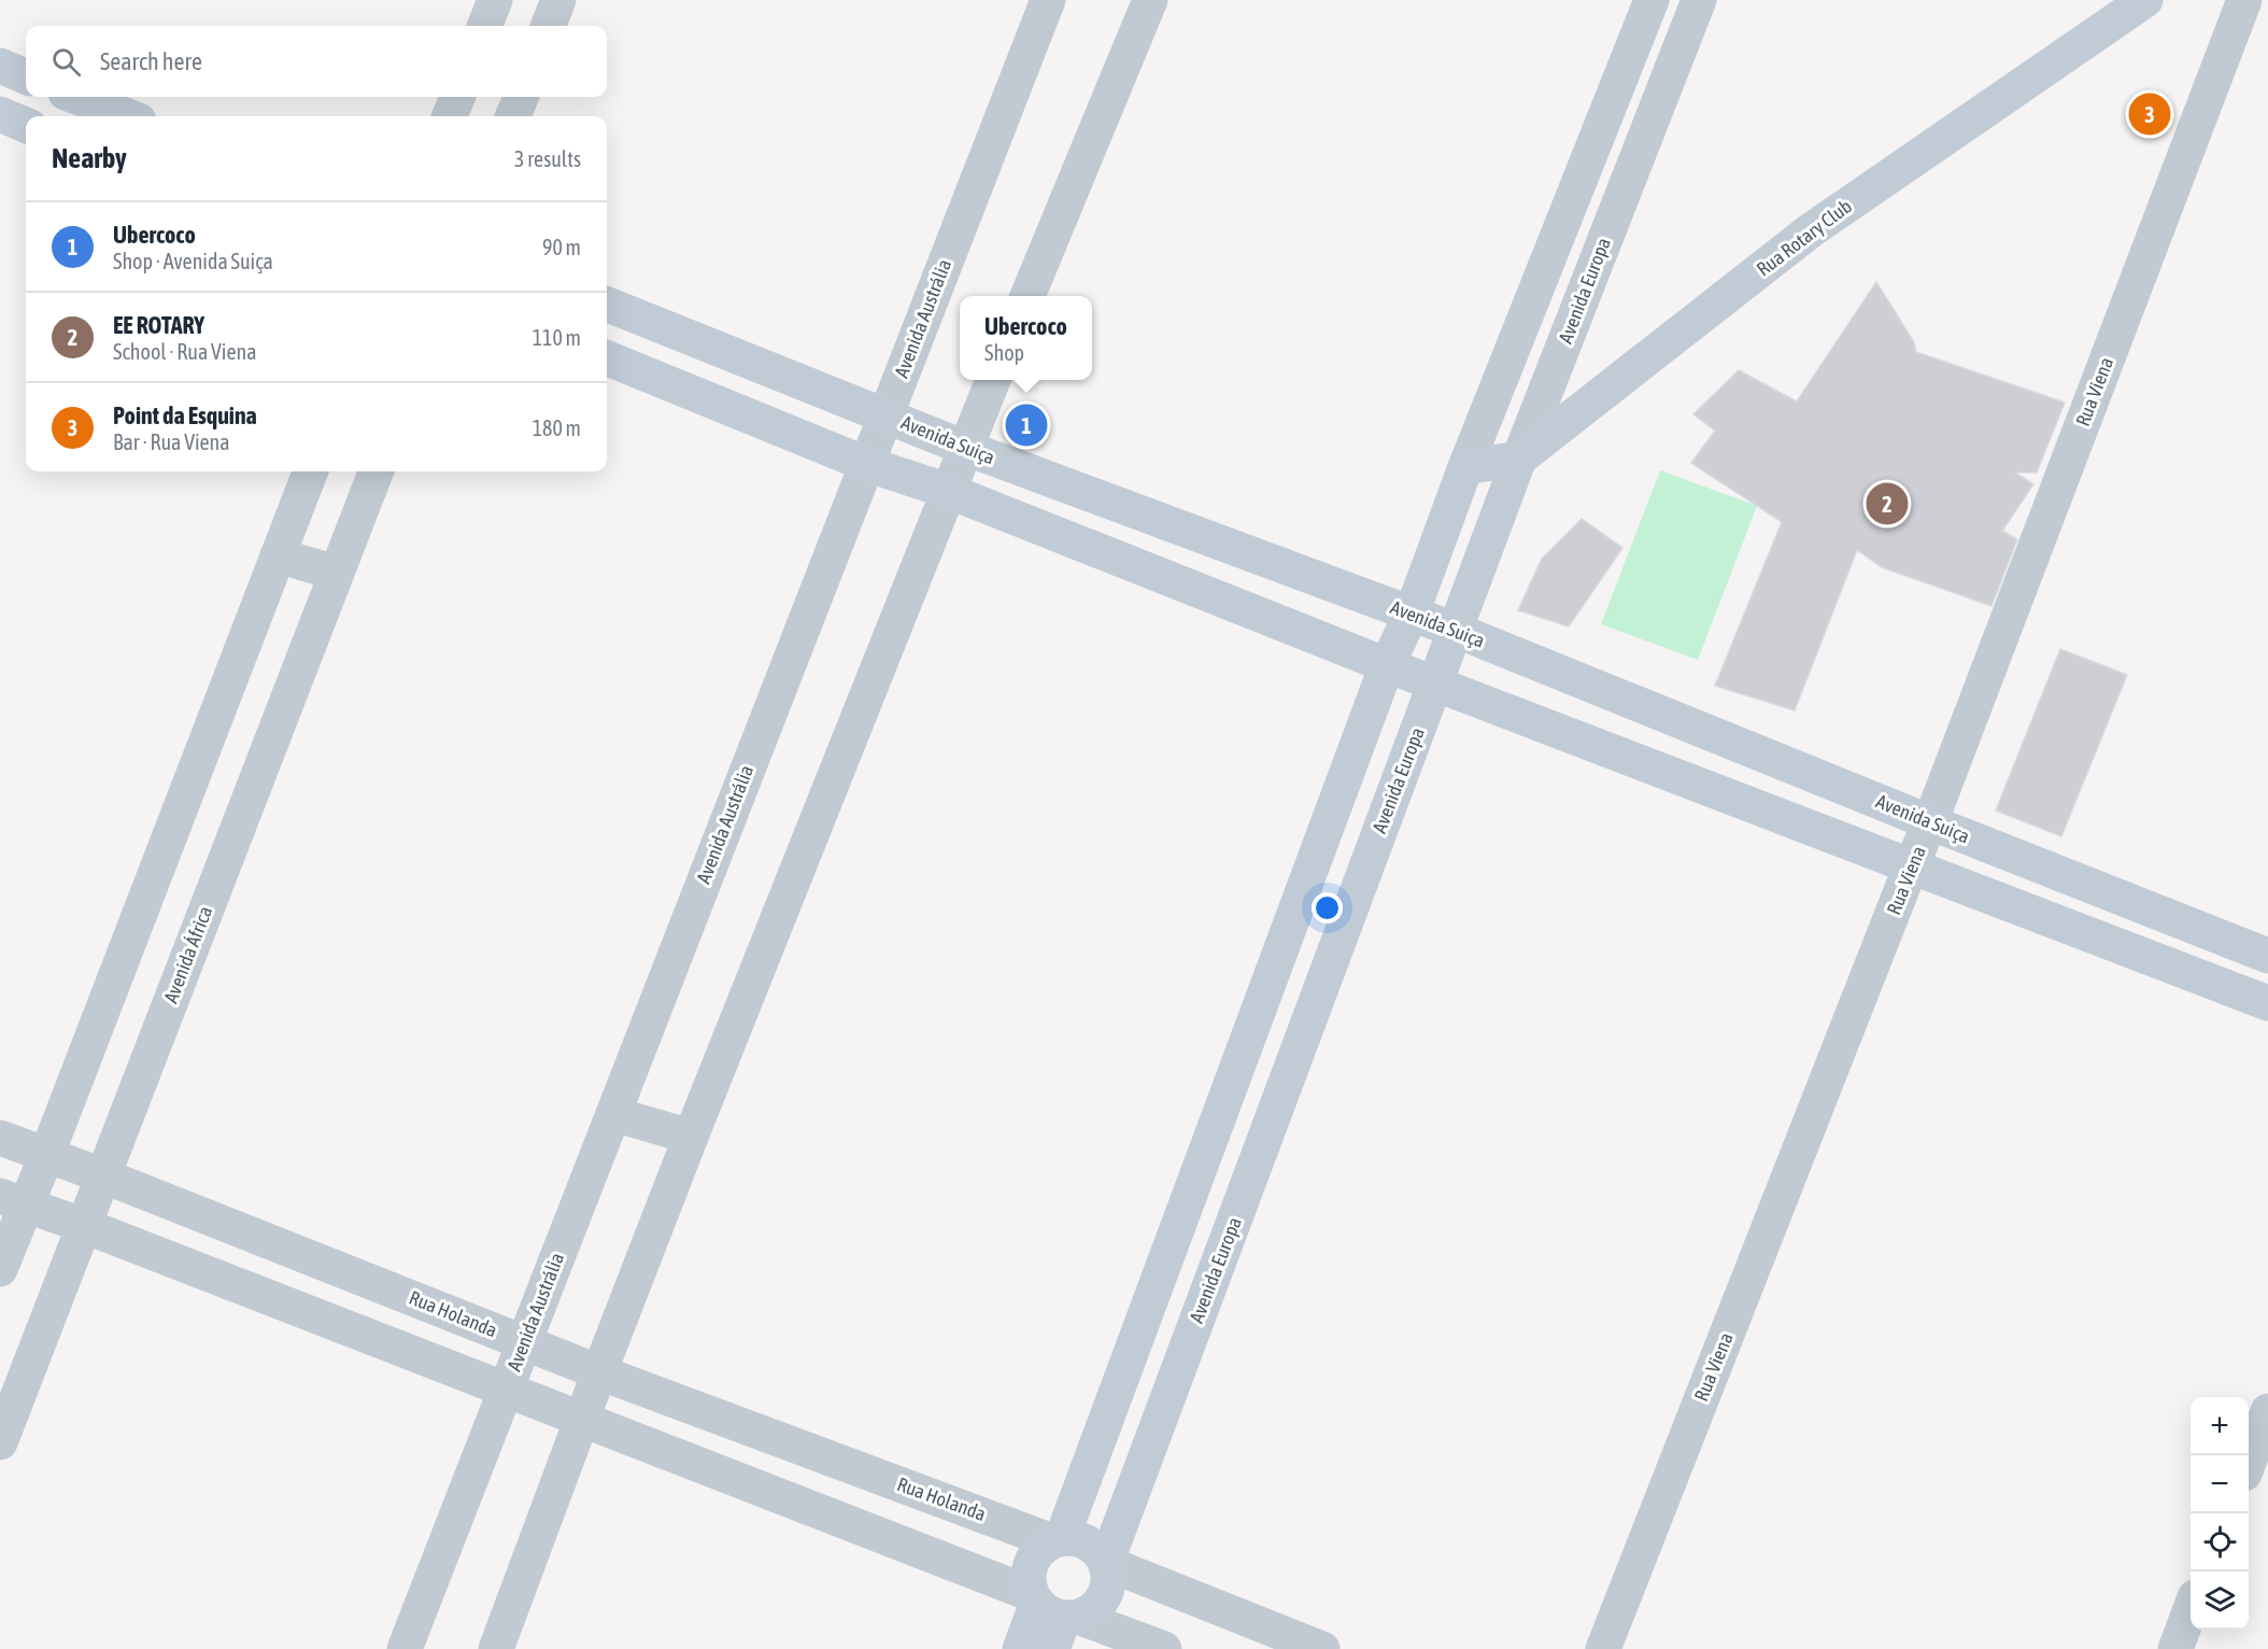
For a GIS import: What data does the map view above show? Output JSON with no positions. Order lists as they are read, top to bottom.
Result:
{
  "streets": {
    "main road": ["Rua Rotary Club", "Avenida Europa", "Avenida Suiça"],
    "street": [
      "Avenida Austrália",
      "Rua Viena",
      "Avenida África",
      "Rua Holanda"
    ]
  },
  "crossings": [
    ["Rua Rotary Club", "Avenida Europa"],
    ["Avenida Europa", "Avenida Suiça"],
    ["Avenida Europa", "Rua Holanda"],
    ["Avenida Austrália", "Avenida Suiça"],
    ["Avenida Austrália", "Rua Holanda"],
    ["Rua Viena", "Avenida Suiça"],
    ["Avenida África", "Rua Holanda"]
  ],
  "page": {
    "search": "Search here",
    "pins": ["3", "1", "2"],
    "heading": ["Nearby", "3 results"],
    "list": [
      {
        "mark": "1",
        "name": "Ubercoco",
        "note": "Shop · Avenida Suiça",
        "value": "90 m"
      },
      {
        "mark": "2",
        "name": "EE ROTARY",
        "note": "School · Rua Viena",
        "value": "110 m"
      },
      {
        "mark": "3",
        "name": "Point da Esquina",
        "note": "Bar · Rua Viena",
        "value": "180 m"
      }
    ],
    "popup": ["Ubercoco", "Shop"],
    "map_buttons": ["+", "−"]
  }
}
